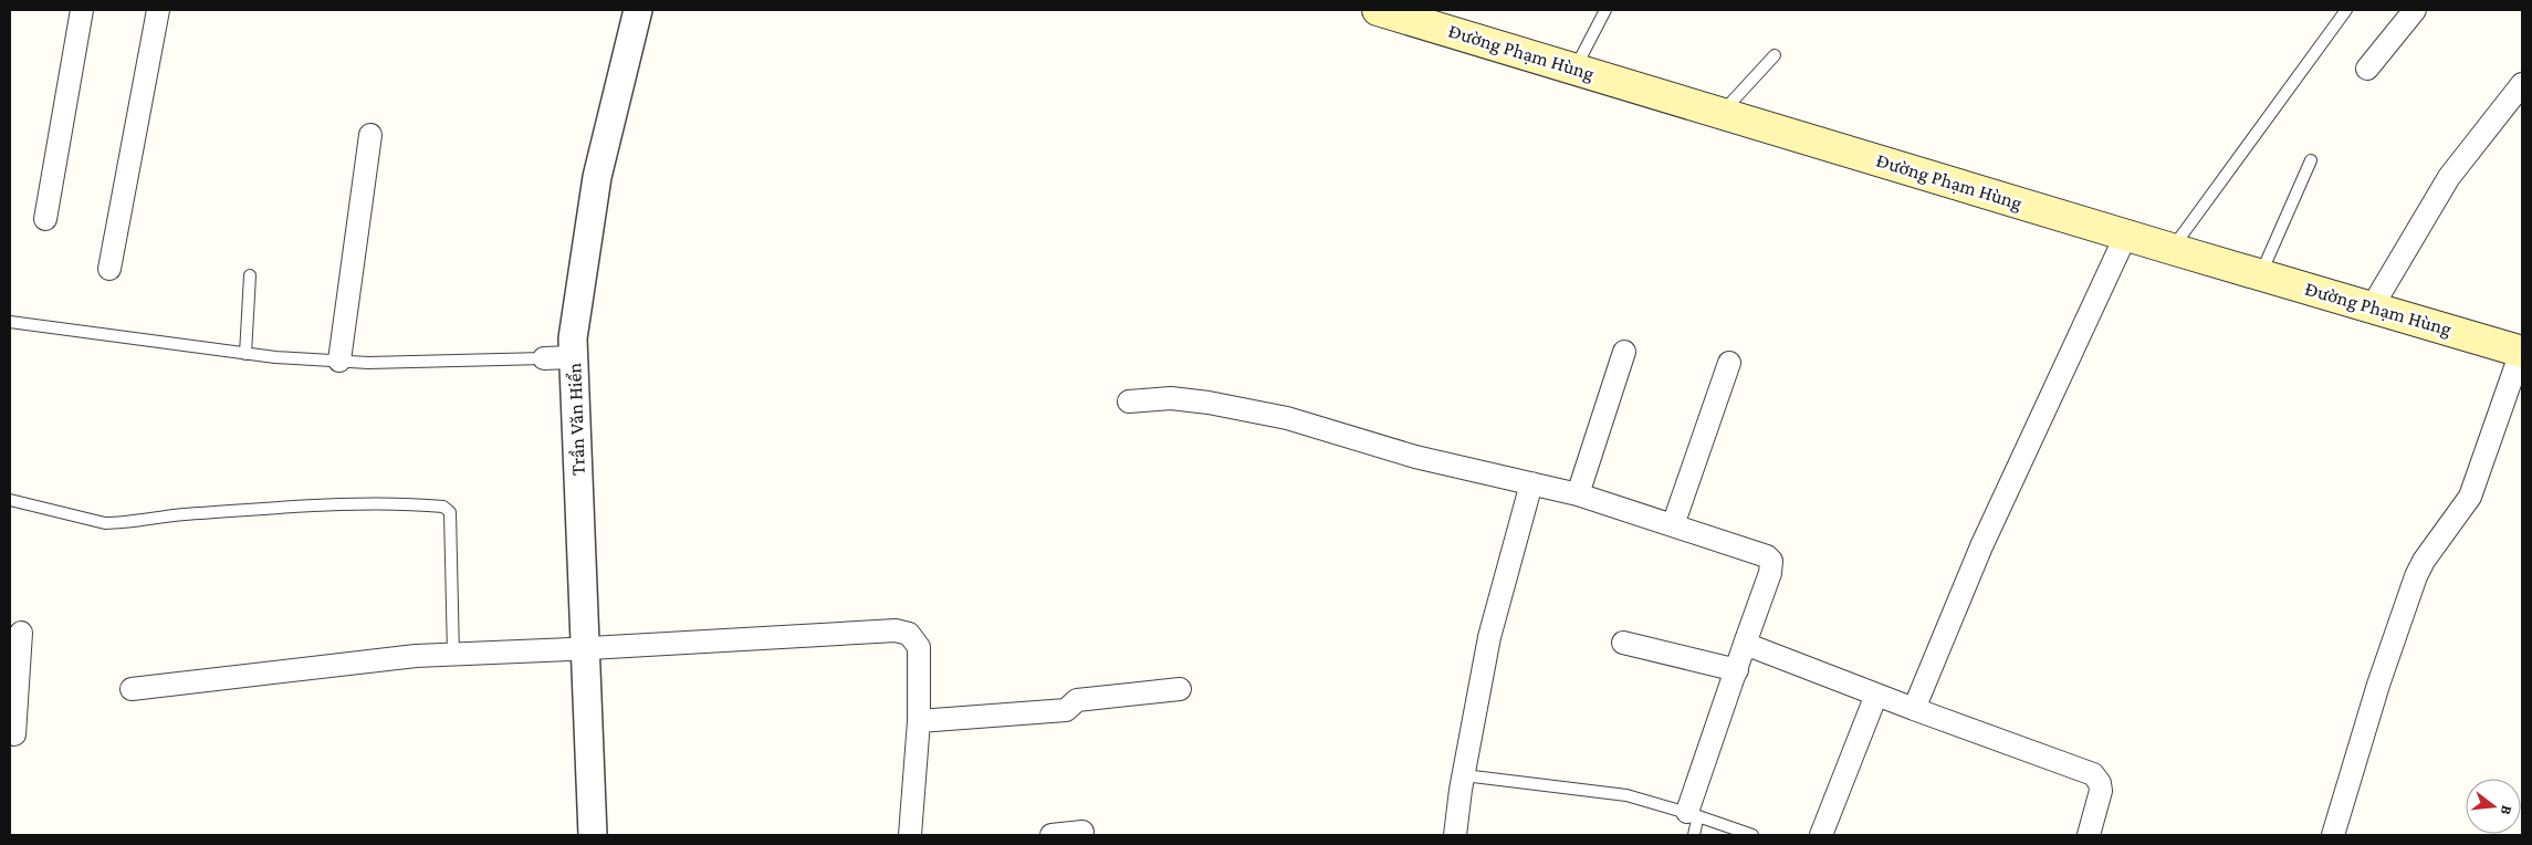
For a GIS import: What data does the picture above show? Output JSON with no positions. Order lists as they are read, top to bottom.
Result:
{
  "streets": {
    "main road": ["Đường Phạm Hùng"],
    "street": ["Trần Văn Hiển"]
  },
  "north": "right"
}
